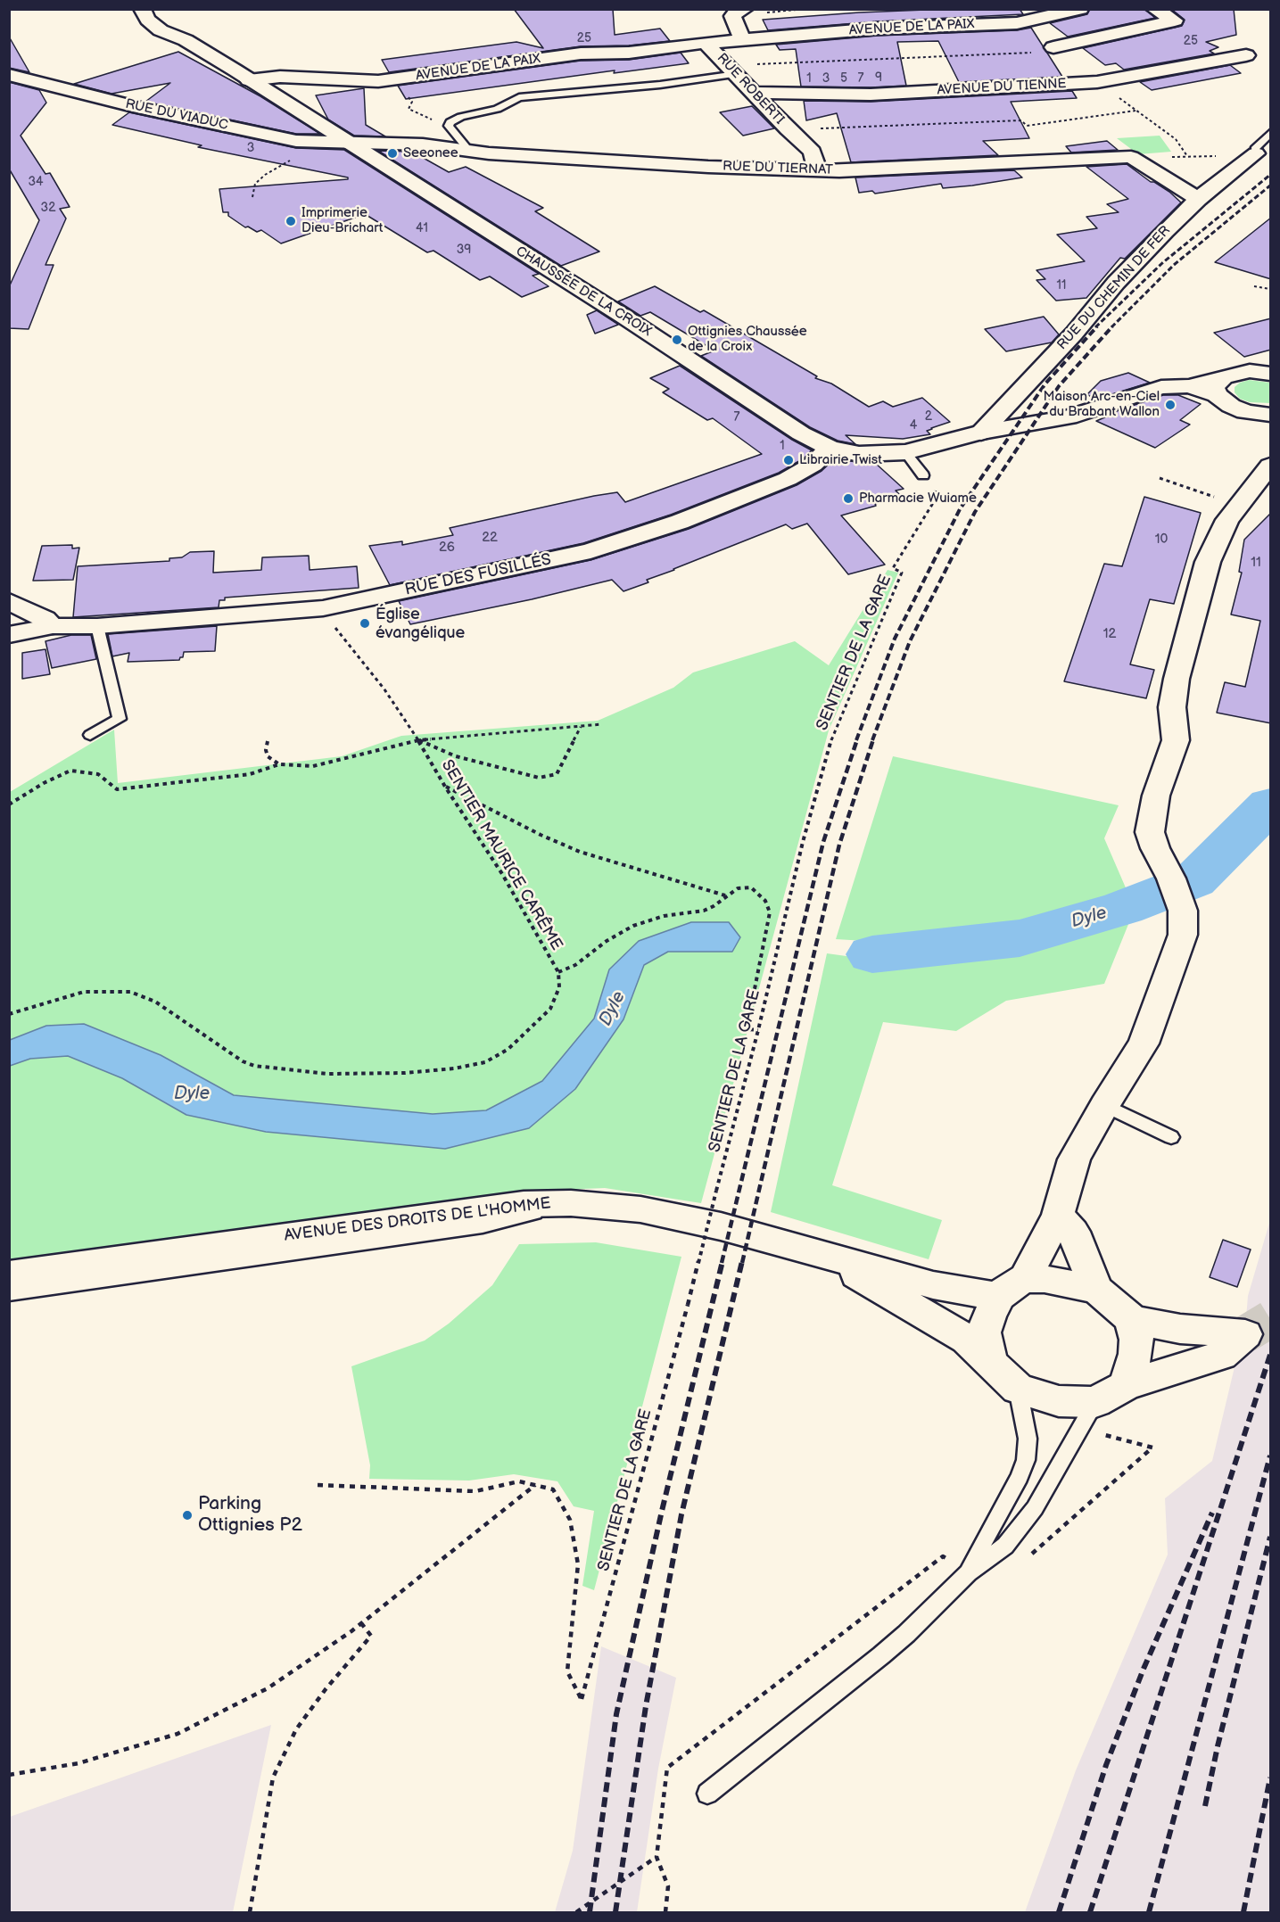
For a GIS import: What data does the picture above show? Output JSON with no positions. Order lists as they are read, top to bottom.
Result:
{
  "streets": {
    "street": [
      "AVENUE DE LA PAIX",
      "AVENUE DU TIENNE",
      "RUE ROBERTI",
      "RUE DU VIADUC",
      "RUE DU TIERNAT",
      "RUE DU CHEMIN DE FER",
      "CHAUSSÉE DE LA CROIX",
      "RUE DES FUSILLÉS",
      "AVENUE DES DROITS DE L'HOMME"
    ],
    "path": ["SENTIER DE LA GARE", "SENTIER MAURICE CARÊME"]
  },
  "crossings": [
    ["AVENUE DE LA PAIX", "RUE ROBERTI"],
    ["AVENUE DE LA PAIX", "CHAUSSÉE DE LA CROIX"],
    ["AVENUE DU TIENNE", "RUE ROBERTI"],
    ["RUE ROBERTI", "RUE DU TIERNAT"],
    ["RUE DU VIADUC", "RUE DU TIERNAT"],
    ["RUE DU VIADUC", "CHAUSSÉE DE LA CROIX"],
    ["RUE DU TIERNAT", "CHAUSSÉE DE LA CROIX"],
    ["RUE DU CHEMIN DE FER", "CHAUSSÉE DE LA CROIX"],
    ["CHAUSSÉE DE LA CROIX", "RUE DES FUSILLÉS"],
    ["RUE DES FUSILLÉS", "SENTIER MAURICE CARÊME"]
  ],
  "water": ["Dyle"],
  "places": [
    "Seeonee",
    "Imprimerie Dieu-Brichart",
    "Ottignies Chaussée de la Croix",
    "Maison Arc-en-Ciel du Brabant Wallon",
    "Librairie Twist",
    "Pharmacie Wuiame",
    "Église évangélique",
    "Parking Ottignies P2"
  ],
  "house_numbers": [
    "25",
    "25",
    "9",
    "1",
    "3",
    "5",
    "7",
    "3",
    "34",
    "32",
    "41",
    "39",
    "11",
    "2",
    "7",
    "4",
    "1",
    "22",
    "10",
    "26",
    "11",
    "12"
  ]
}
